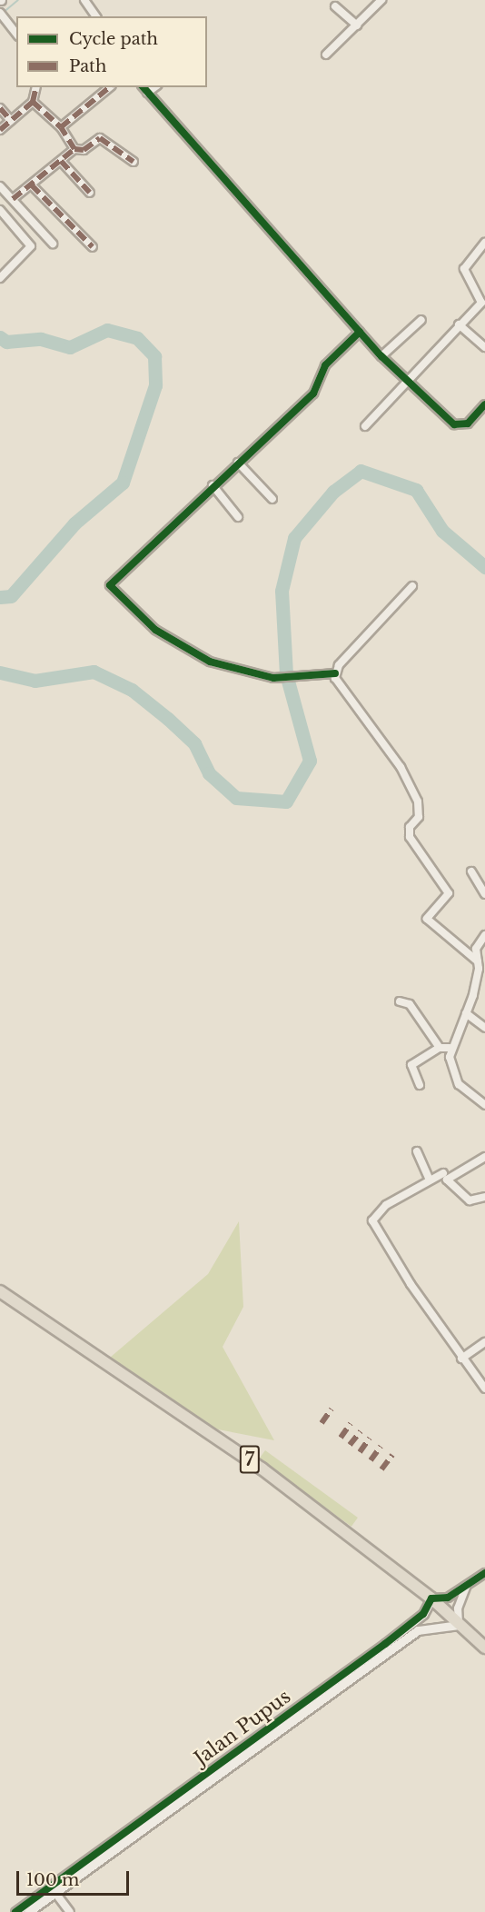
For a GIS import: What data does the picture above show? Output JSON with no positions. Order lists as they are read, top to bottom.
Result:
{
  "streets": {
    "highway": ["7"],
    "street": ["Jalan Pupus"]
  },
  "crossings": [
    ["7", "Jalan Pupus"]
  ],
  "legend": ["Cycle path", "Path"],
  "scale_bar": "100 m"
}
